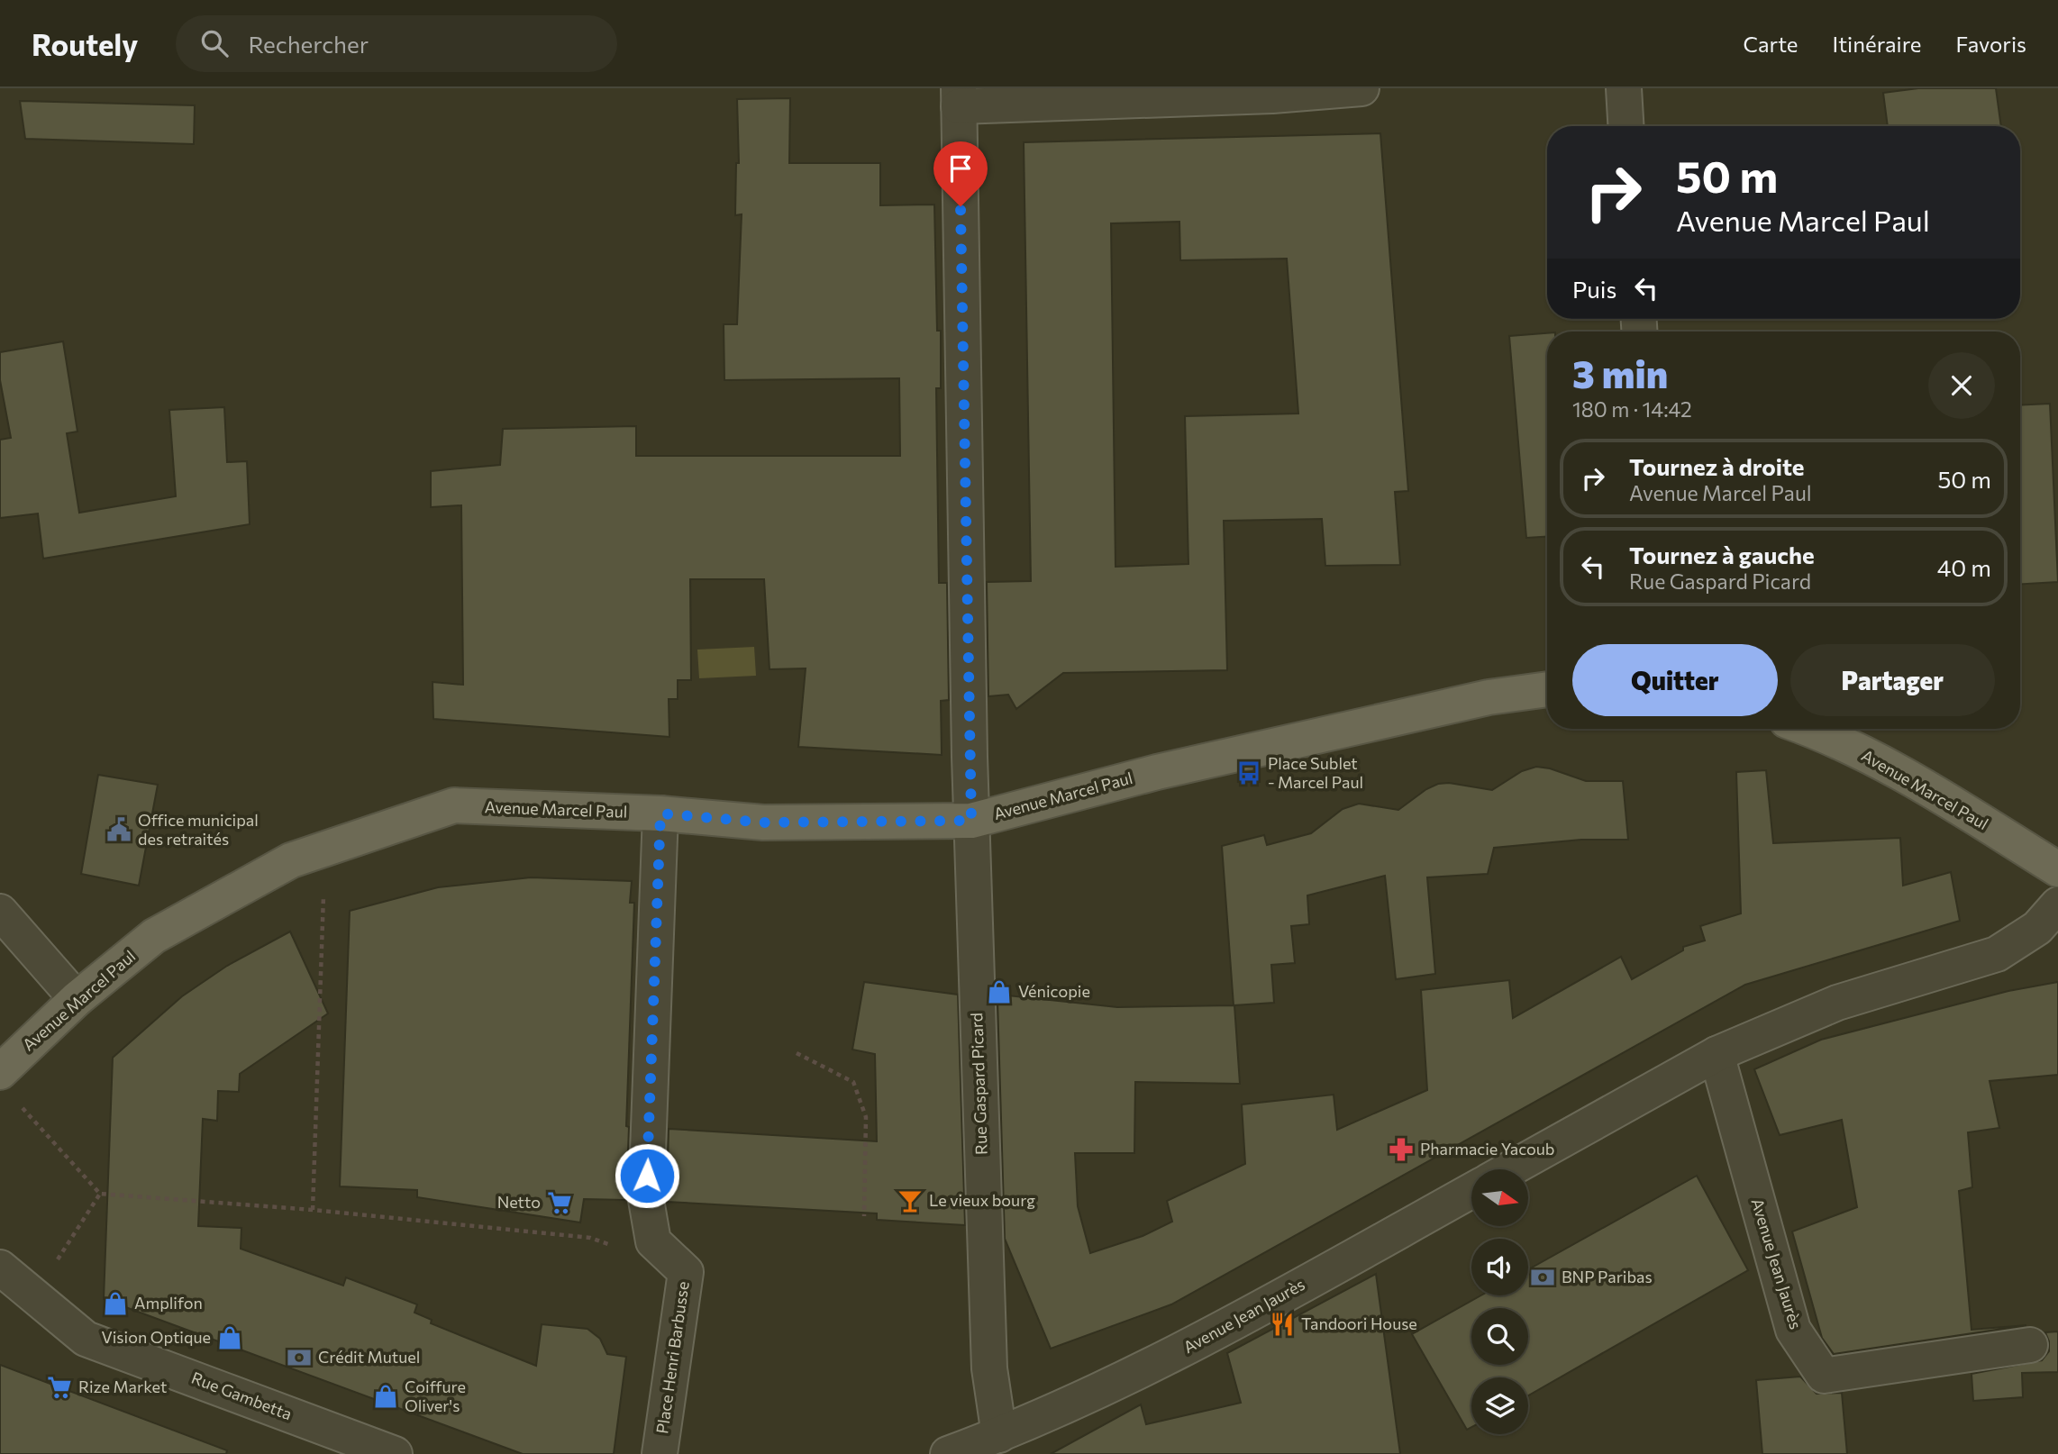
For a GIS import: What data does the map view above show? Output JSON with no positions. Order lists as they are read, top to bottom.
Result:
{
  "streets": {
    "main road": ["Avenue Marcel Paul"],
    "street": [
      "Rue Gaspard Picard",
      "Avenue Jean Jaurès",
      "Place Henri Barbusse",
      "Rue Gambetta"
    ]
  },
  "crossings": [
    ["Avenue Marcel Paul", "Rue Gaspard Picard"],
    ["Avenue Marcel Paul", "Place Henri Barbusse"],
    ["Rue Gaspard Picard", "Avenue Jean Jaurès"]
  ],
  "places": {
    "bus stop": ["Place Sublet - Marcel Paul"],
    "public building": ["Office municipal des retraités"],
    "shop": [
      "Vénicopie",
      "Amplifon",
      "Vision Optique",
      "Coiffure Oliver's"
    ],
    "pharmacy": ["Pharmacie Yacoub"],
    "bar": ["Le vieux bourg"],
    "supermarket": ["Netto", "Rize Market"],
    "bank": ["BNP Paribas", "Crédit Mutuel"],
    "restaurant": ["Tandoori House"]
  },
  "north": "right",
  "page": {
    "header": "Routely",
    "search": "Rechercher",
    "nav": ["Carte", "Itinéraire", "Favoris"],
    "turn": ["50 m", "Avenue Marcel Paul"],
    "then": "Puis",
    "heading": ["3 min", "180 m · 14:42"],
    "list": [
      {
        "name": "Tournez à droite",
        "note": "Avenue Marcel Paul",
        "value": "50 m"
      },
      {
        "name": "Tournez à gauche",
        "note": "Rue Gaspard Picard",
        "value": "40 m"
      }
    ],
    "buttons": ["Quitter", "Partager"]
  }
}
